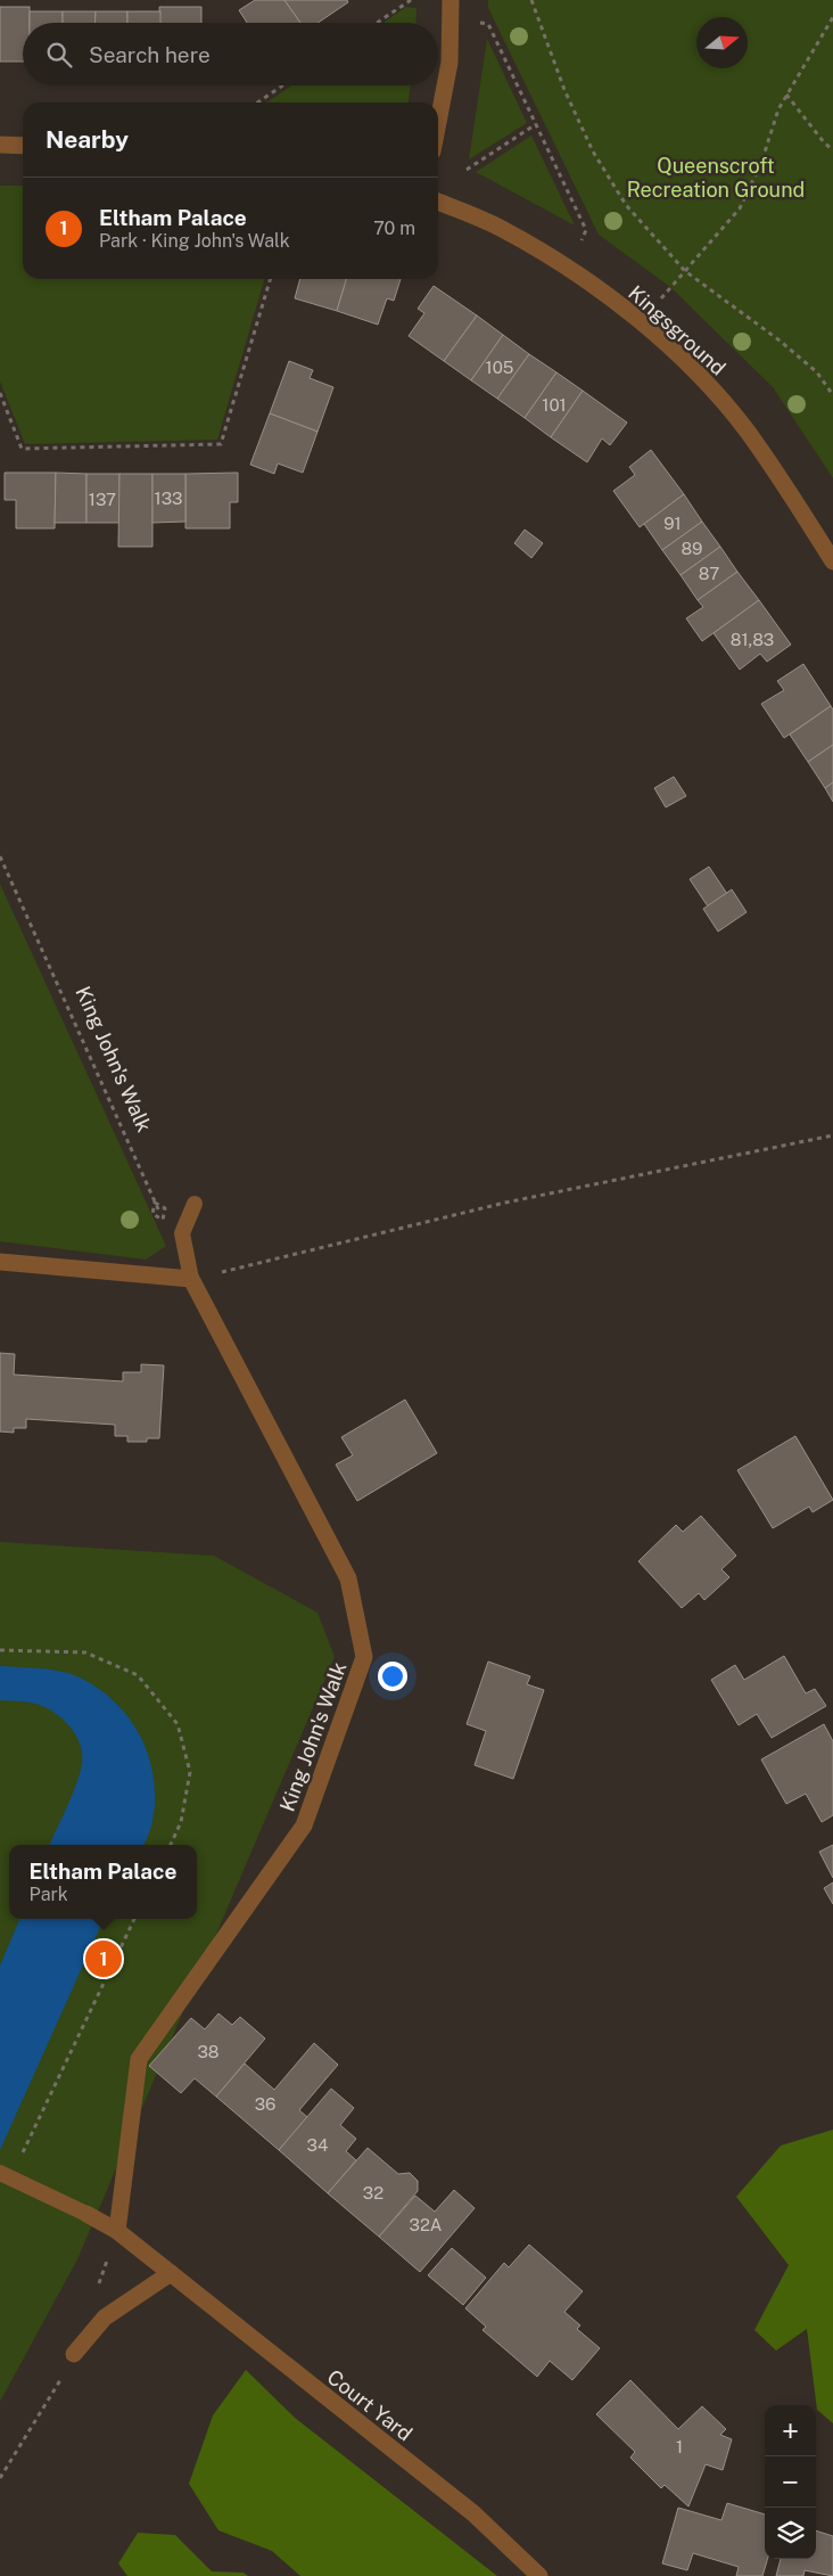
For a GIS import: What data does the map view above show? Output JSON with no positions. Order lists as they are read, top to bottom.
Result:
{
  "streets": {
    "street": ["Kingsground", "King John's Walk", "Court Yard"]
  },
  "crossings": [
    ["King John's Walk", "Court Yard"]
  ],
  "parks": ["Queenscroft Recreation Ground"],
  "house_numbers": [
    "105",
    "101",
    "133",
    "137",
    "91",
    "89",
    "87",
    "81,83",
    "38",
    "36",
    "34",
    "32",
    "32A",
    "1"
  ],
  "north": "right",
  "page": {
    "search": "Search here",
    "heading": "Nearby",
    "list": [
      {
        "mark": "1",
        "name": "Eltham Palace",
        "note": "Park · King John's Walk",
        "value": "70 m"
      }
    ],
    "popup": ["Eltham Palace", "Park"],
    "pins": "1",
    "map_buttons": ["+", "−"]
  }
}
